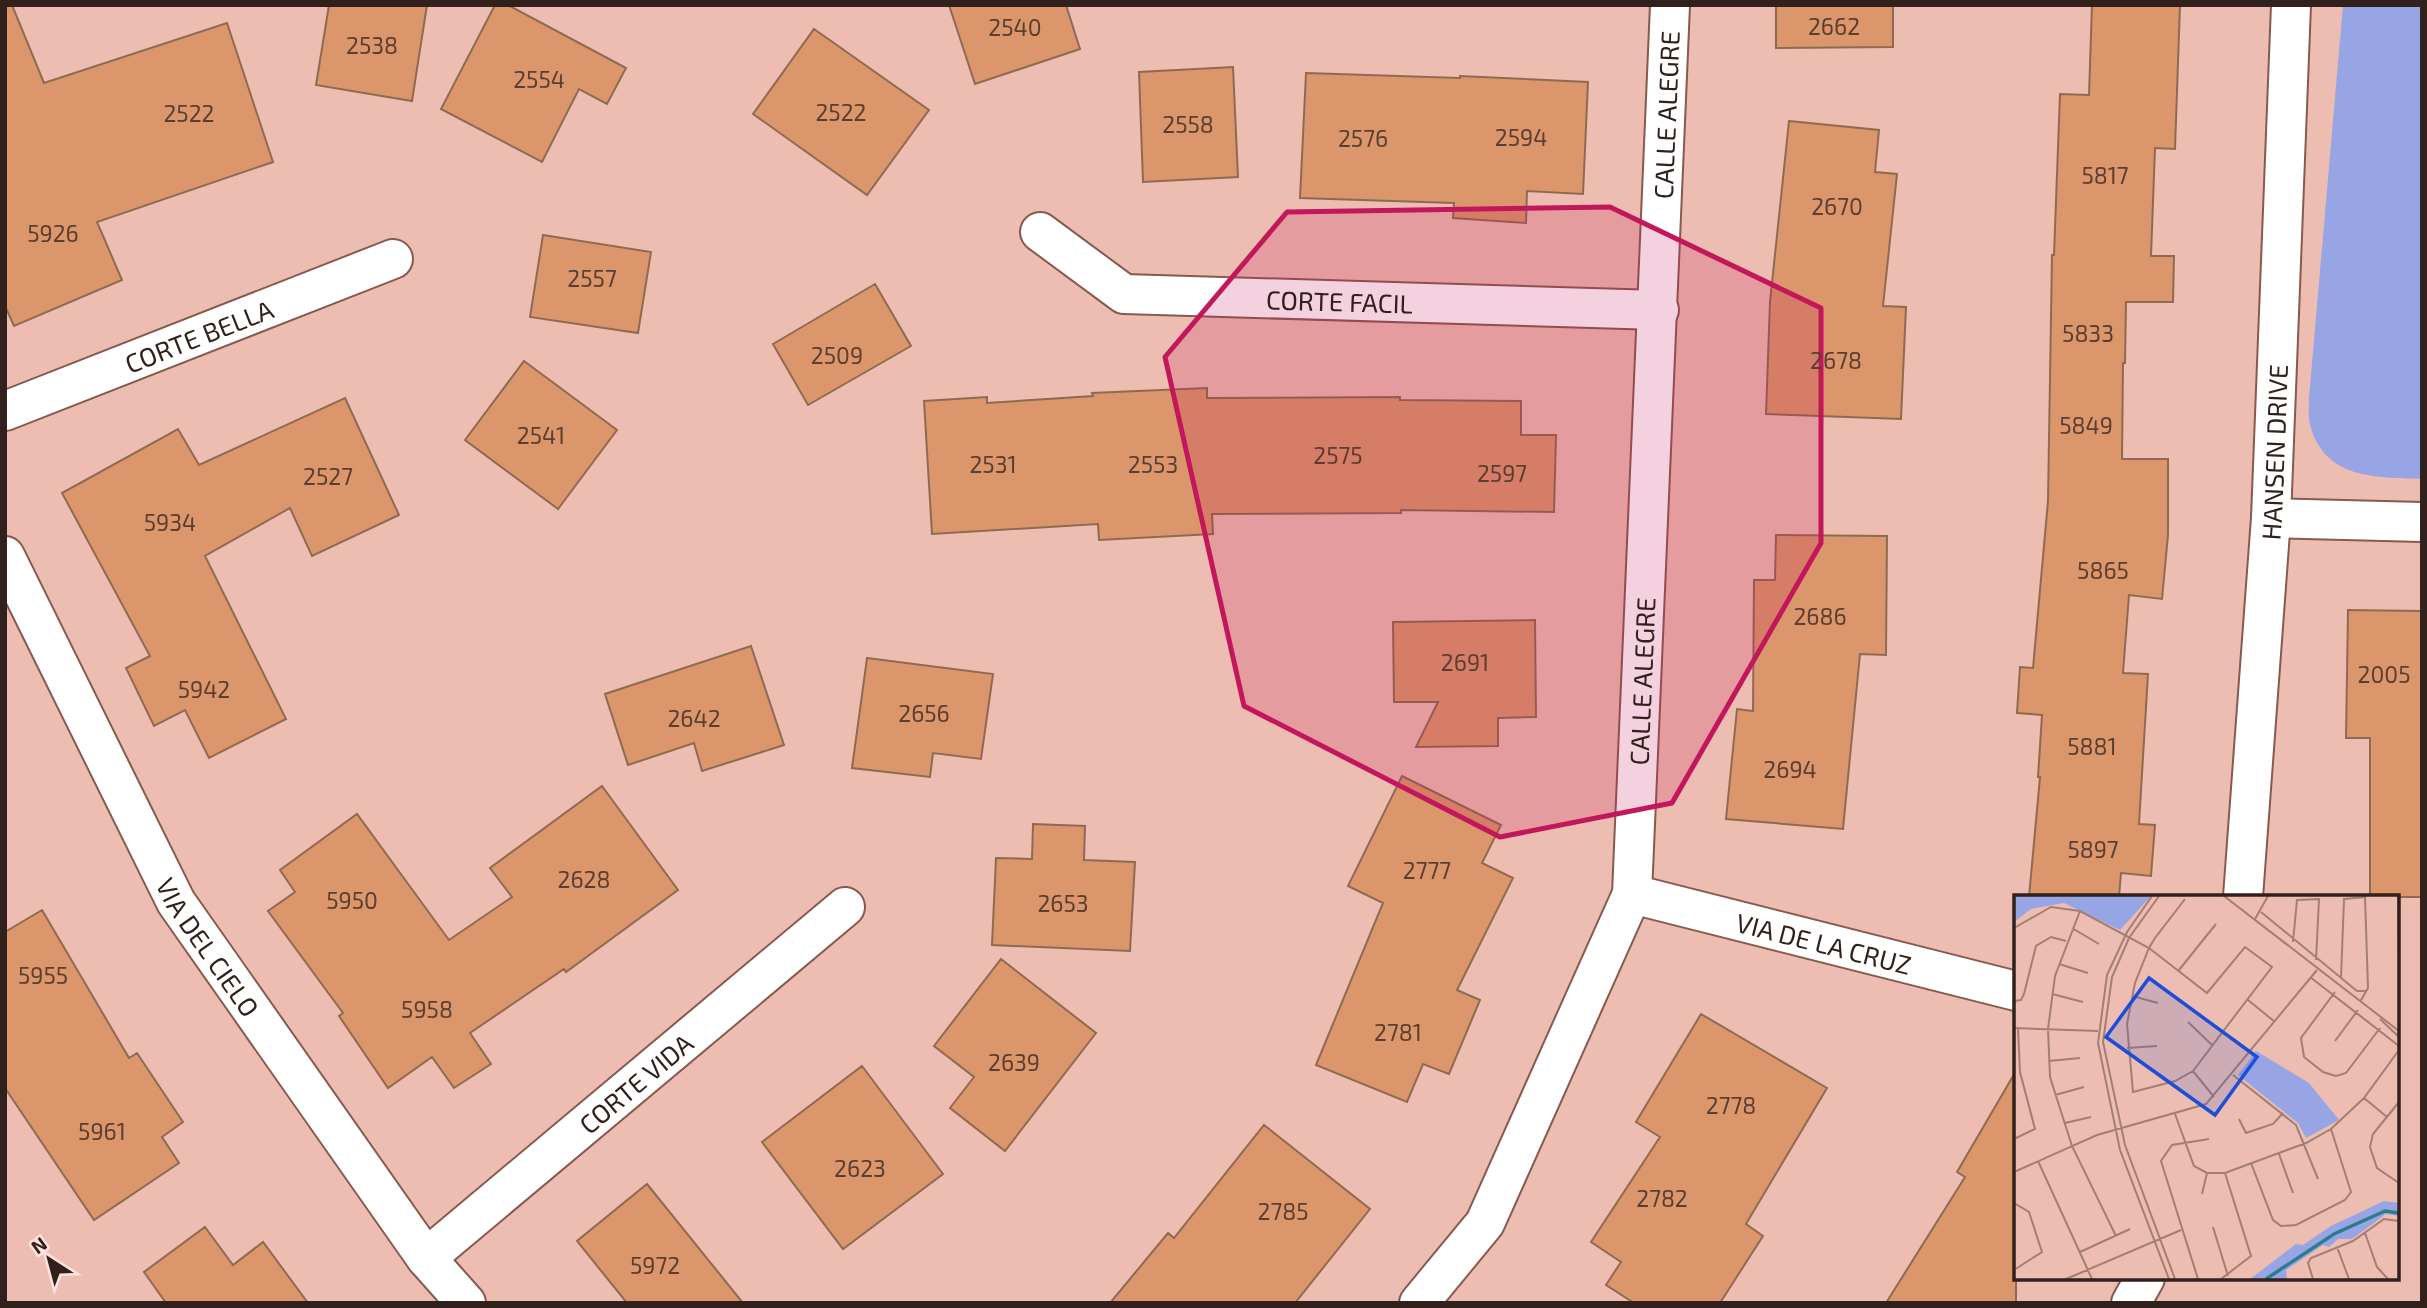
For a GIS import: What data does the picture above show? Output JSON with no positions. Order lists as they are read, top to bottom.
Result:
{
  "streets": {
    "street": [
      "CALLE ALEGRE",
      "CORTE FACIL",
      "CORTE BELLA",
      "HANSEN DRIVE",
      "VIA DE LA CRUZ",
      "VIA DEL CIELO",
      "CORTE VIDA"
    ]
  },
  "crossings": [
    ["CALLE ALEGRE", "CORTE FACIL"],
    ["CALLE ALEGRE", "VIA DE LA CRUZ"],
    ["VIA DEL CIELO", "CORTE VIDA"]
  ],
  "house_numbers": [
    "2662",
    "2540",
    "2538",
    "2554",
    "2522",
    "2522",
    "2558",
    "2594",
    "2576",
    "5817",
    "2670",
    "5926",
    "2557",
    "5833",
    "2509",
    "2678",
    "5849",
    "2541",
    "2575",
    "2531",
    "2553",
    "2597",
    "2527",
    "5934",
    "5865",
    "2686",
    "2691",
    "2005",
    "5942",
    "2656",
    "2642",
    "5881",
    "2694",
    "5897",
    "2777",
    "2628",
    "5950",
    "2653",
    "5955",
    "5958",
    "2781",
    "2639",
    "2778",
    "5961",
    "2623",
    "2782",
    "2785",
    "5972"
  ],
  "north": "top left"
}
